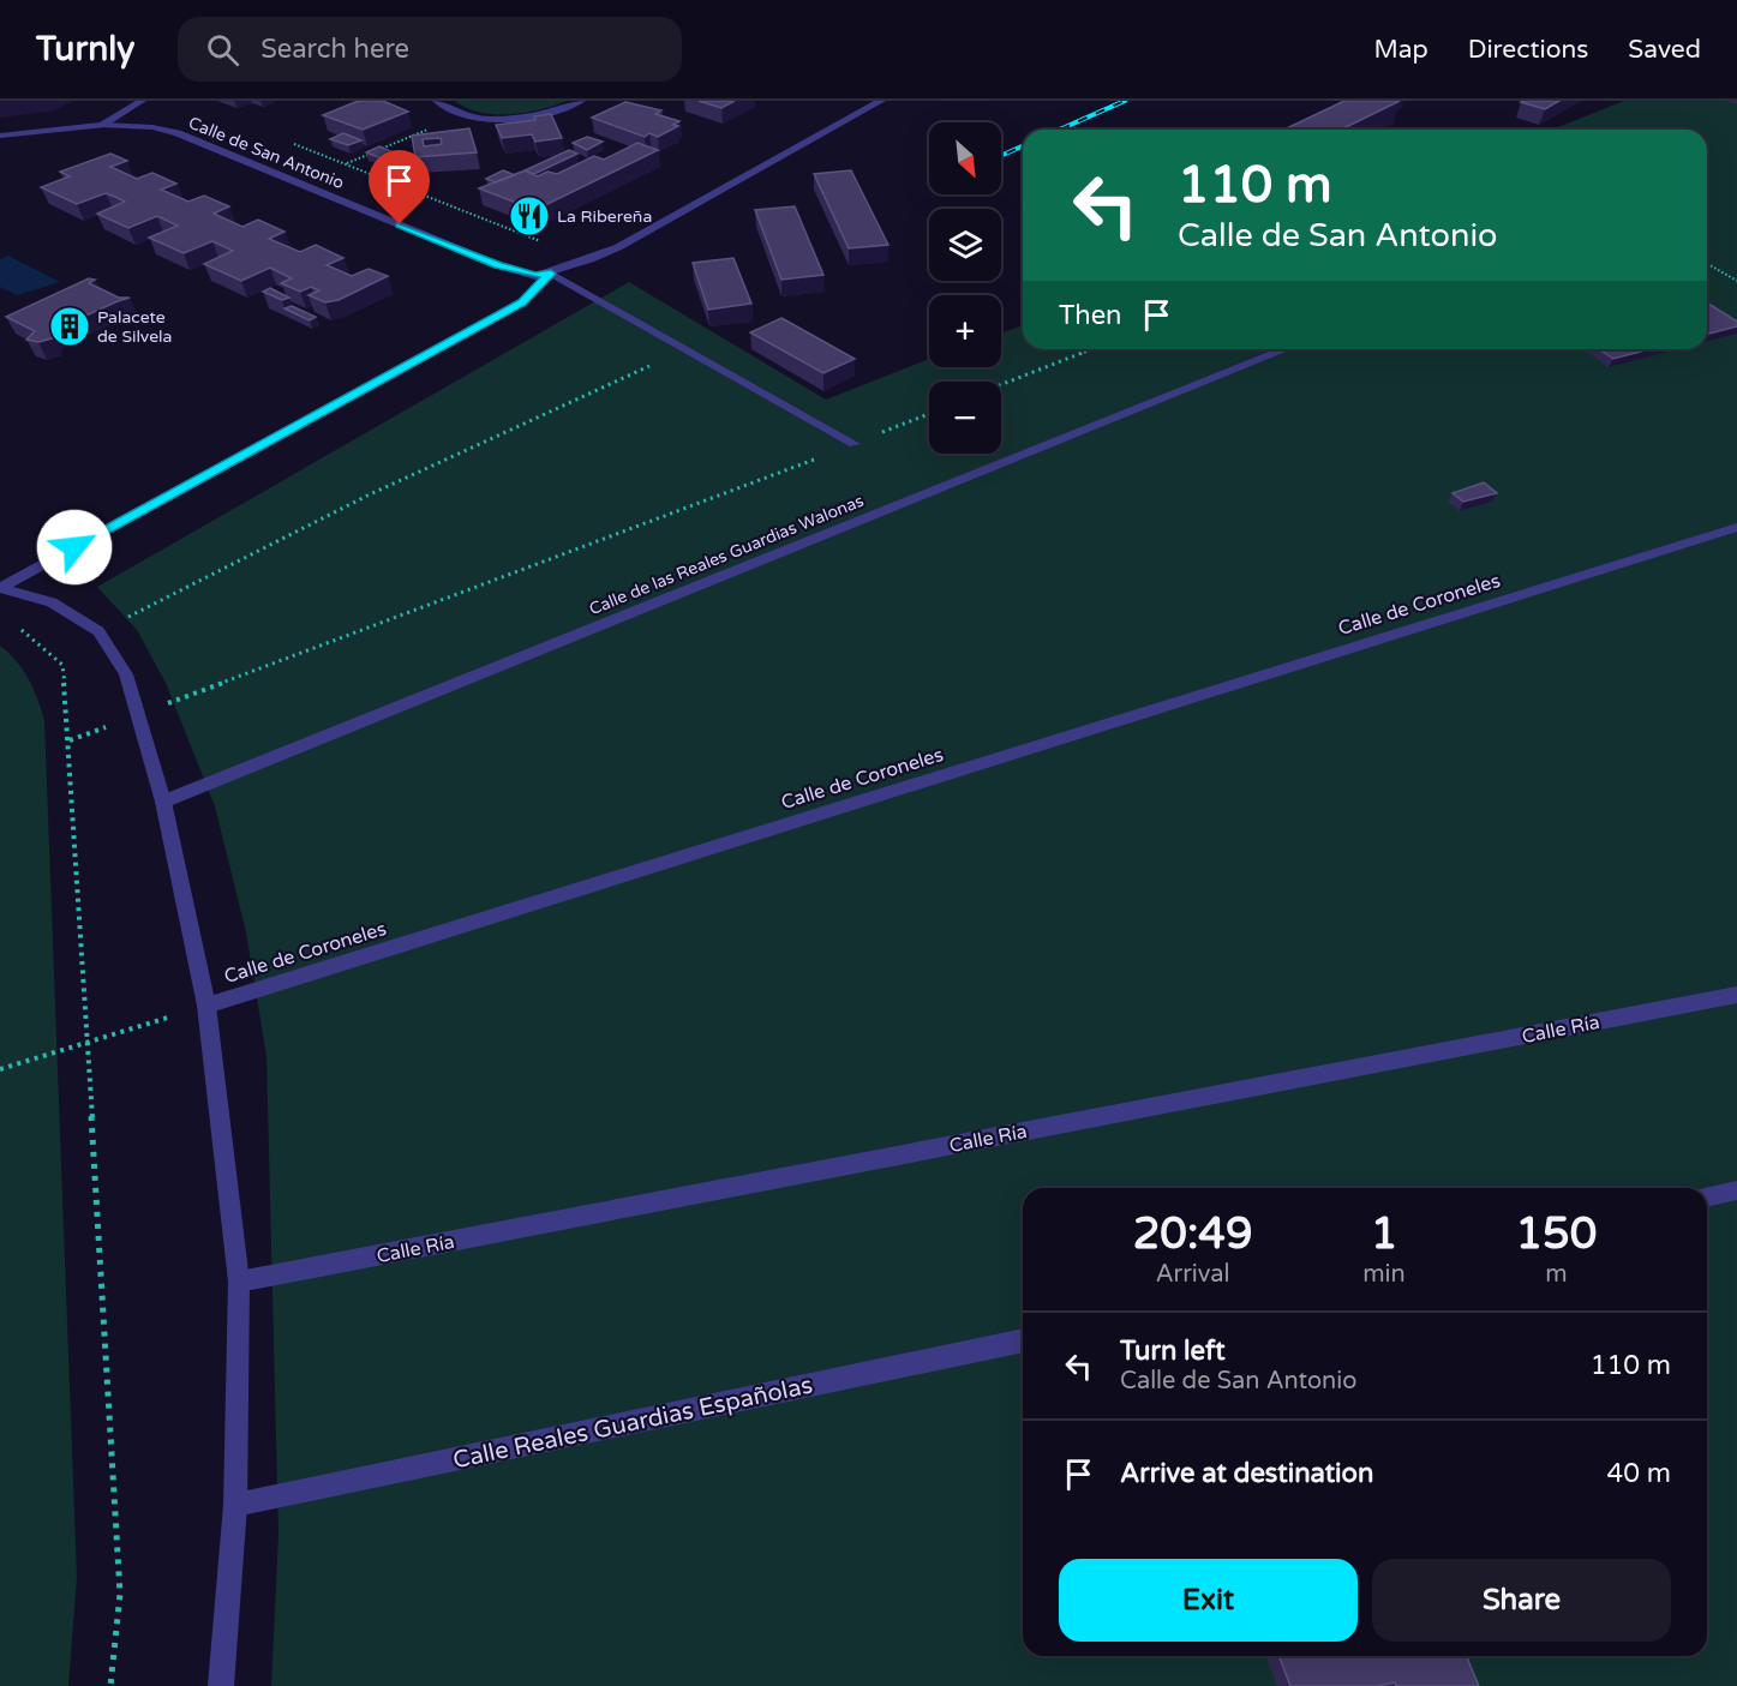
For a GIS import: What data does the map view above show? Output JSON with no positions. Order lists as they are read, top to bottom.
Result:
{
  "streets": {
    "street": [
      "Calle de San Antonio",
      "Calle de las Reales Guardias Walonas",
      "Calle de Coroneles",
      "Calle Ría",
      "Calle Reales Guardias Españolas"
    ]
  },
  "places": {
    "restaurant": ["La Ribereña"],
    "building": ["Palacete de Silvela"]
  },
  "north": "bottom right",
  "page": {
    "header": "Turnly",
    "search": "Search here",
    "nav": ["Map", "Directions", "Saved"],
    "map_buttons": ["+", "−"],
    "turn": ["110 m", "Calle de San Antonio"],
    "then": "Then",
    "eta": [
      "20:49",
      "Arrival",
      "1",
      "min",
      "150",
      "m"
    ],
    "list": [
      {
        "name": "Turn left",
        "note": "Calle de San Antonio",
        "value": "110 m"
      },
      {
        "name": "Arrive at destination",
        "value": "40 m"
      }
    ],
    "buttons": ["Exit", "Share"]
  }
}
